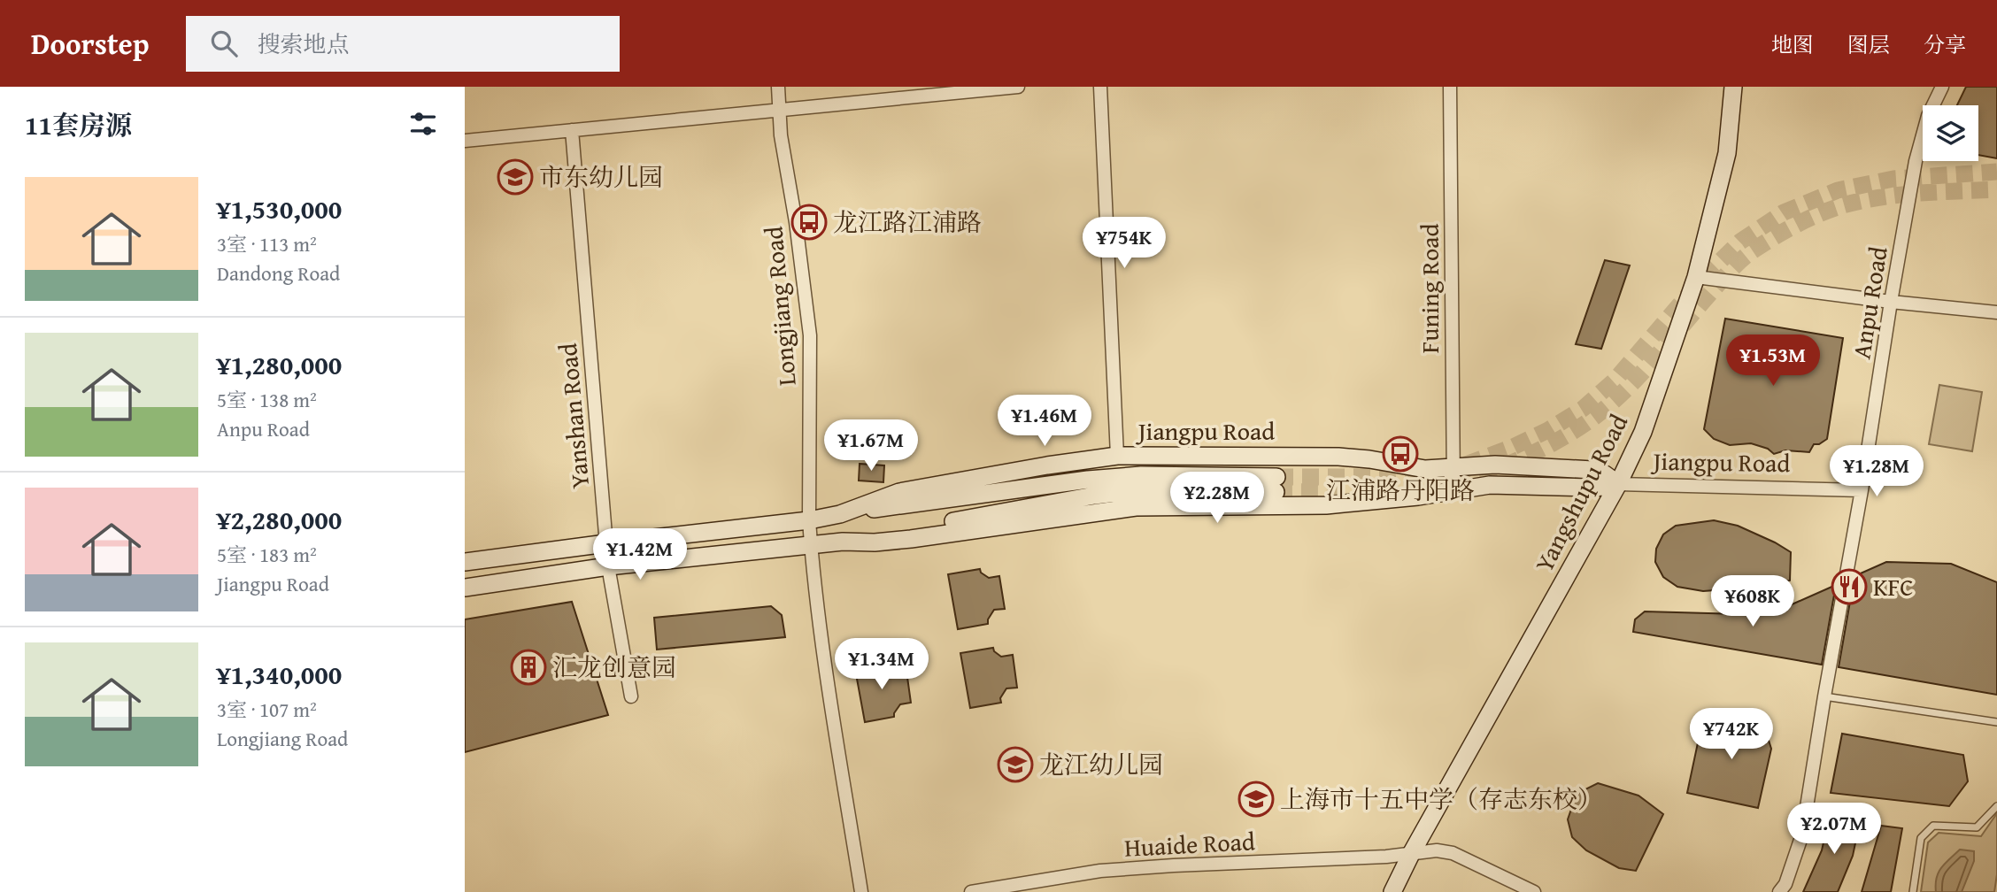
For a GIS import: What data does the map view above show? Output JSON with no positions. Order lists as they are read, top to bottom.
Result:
{
  "streets": {
    "main road": ["Jiangpu Road", "Yangshupu Road"],
    "street": [
      "Funing Road",
      "Anpu Road",
      "Longjiang Road",
      "Yanshan Road",
      "Huaide Road"
    ]
  },
  "crossings": [
    ["Funing Road", "Jiangpu Road"],
    ["Anpu Road", "Jiangpu Road"],
    ["Longjiang Road", "Jiangpu Road"],
    ["Yanshan Road", "Jiangpu Road"],
    ["Jiangpu Road", "Yangshupu Road"],
    ["Yangshupu Road", "Huaide Road"]
  ],
  "places": {
    "school or university": ["市东幼儿园", "龙江幼儿园", "上海市十五中学（存志东校）"],
    "bus stop": ["龙江路江浦路", "江浦路丹阳路"],
    "restaurant": ["KFC"],
    "building": ["汇龙创意园"]
  },
  "page": {
    "header": "Doorstep",
    "search": "搜索地点",
    "nav": ["地图", "图层", "分享"],
    "heading": "11套房源",
    "list": [
      {
        "name": "¥1,530,000",
        "note": "3室 · 113 m² · Dandong Road"
      },
      {
        "name": "¥1,280,000",
        "note": "5室 · 138 m² · Anpu Road"
      },
      {
        "name": "¥2,280,000",
        "note": "5室 · 183 m² · Jiangpu Road"
      },
      {
        "name": "¥1,340,000",
        "note": "3室 · 107 m² · Longjiang Road"
      }
    ],
    "price": [
      "¥754K",
      "¥1.53M",
      "¥1.46M",
      "¥1.67M",
      "¥1.28M",
      "¥2.28M",
      "¥1.42M",
      "¥608K",
      "¥1.34M",
      "¥742K",
      "¥2.07M"
    ]
  }
}
